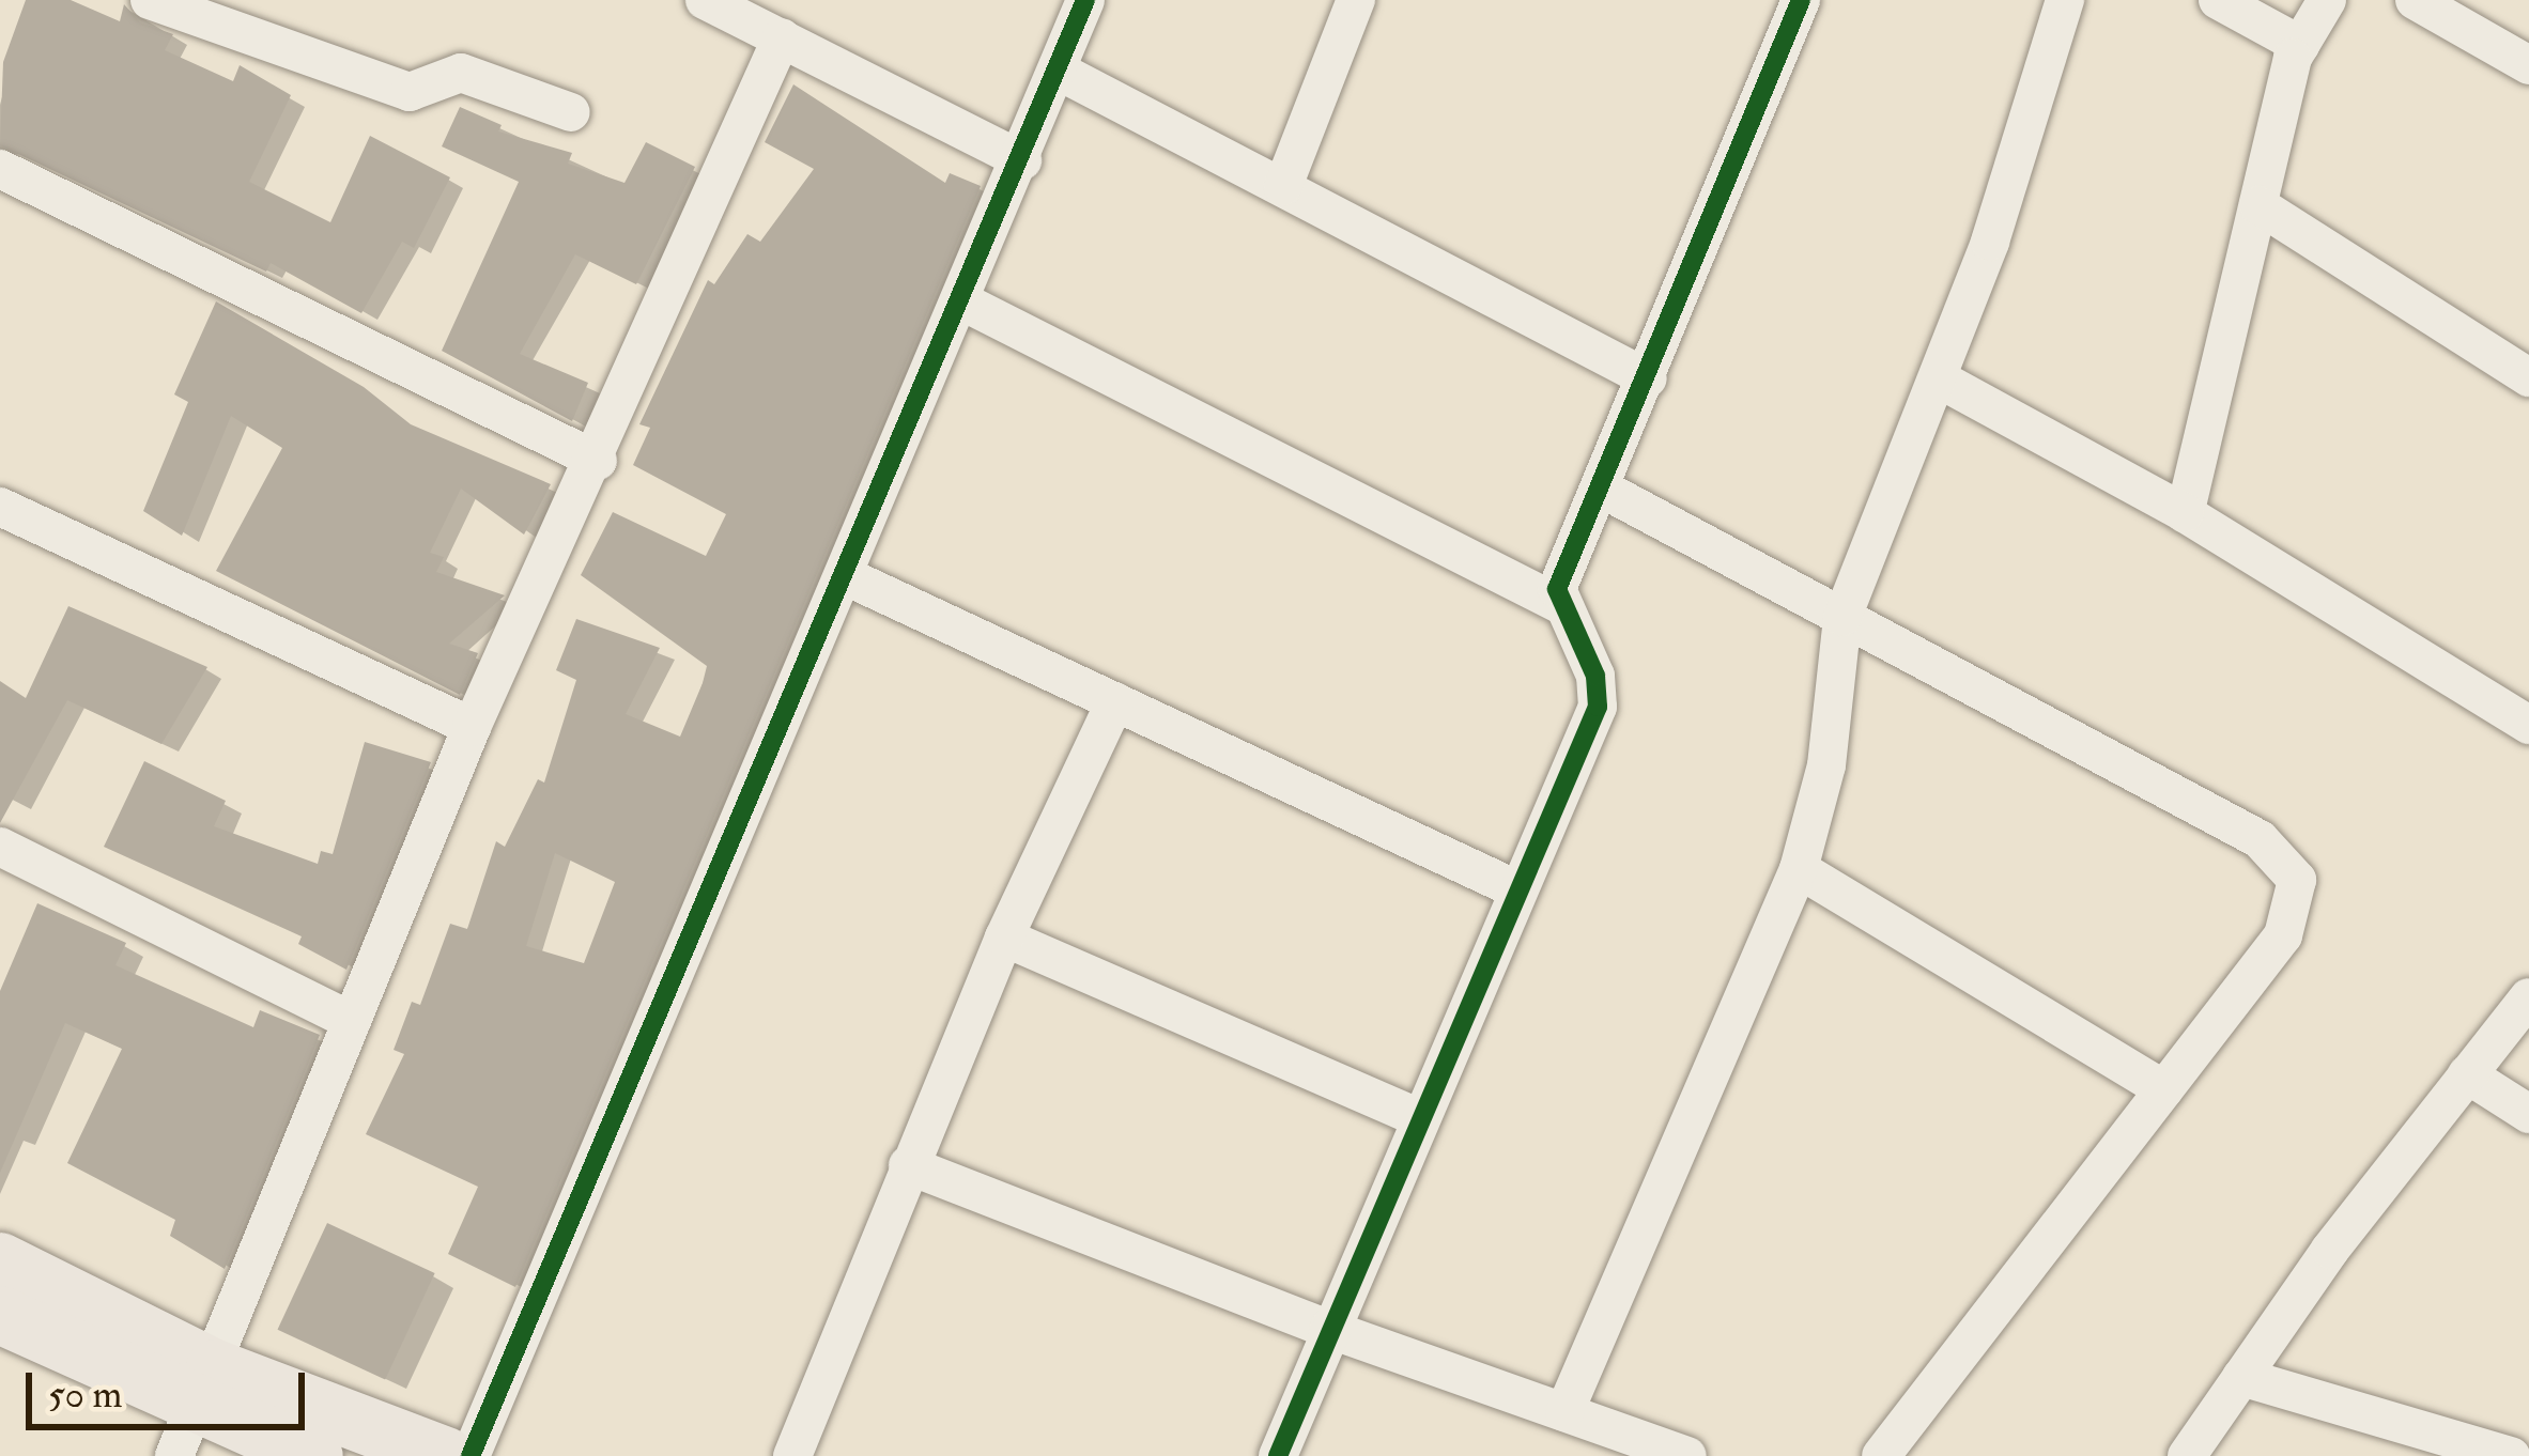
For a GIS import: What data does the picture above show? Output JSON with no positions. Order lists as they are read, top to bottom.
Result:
{
  "scale_bar": "50 m"
}
